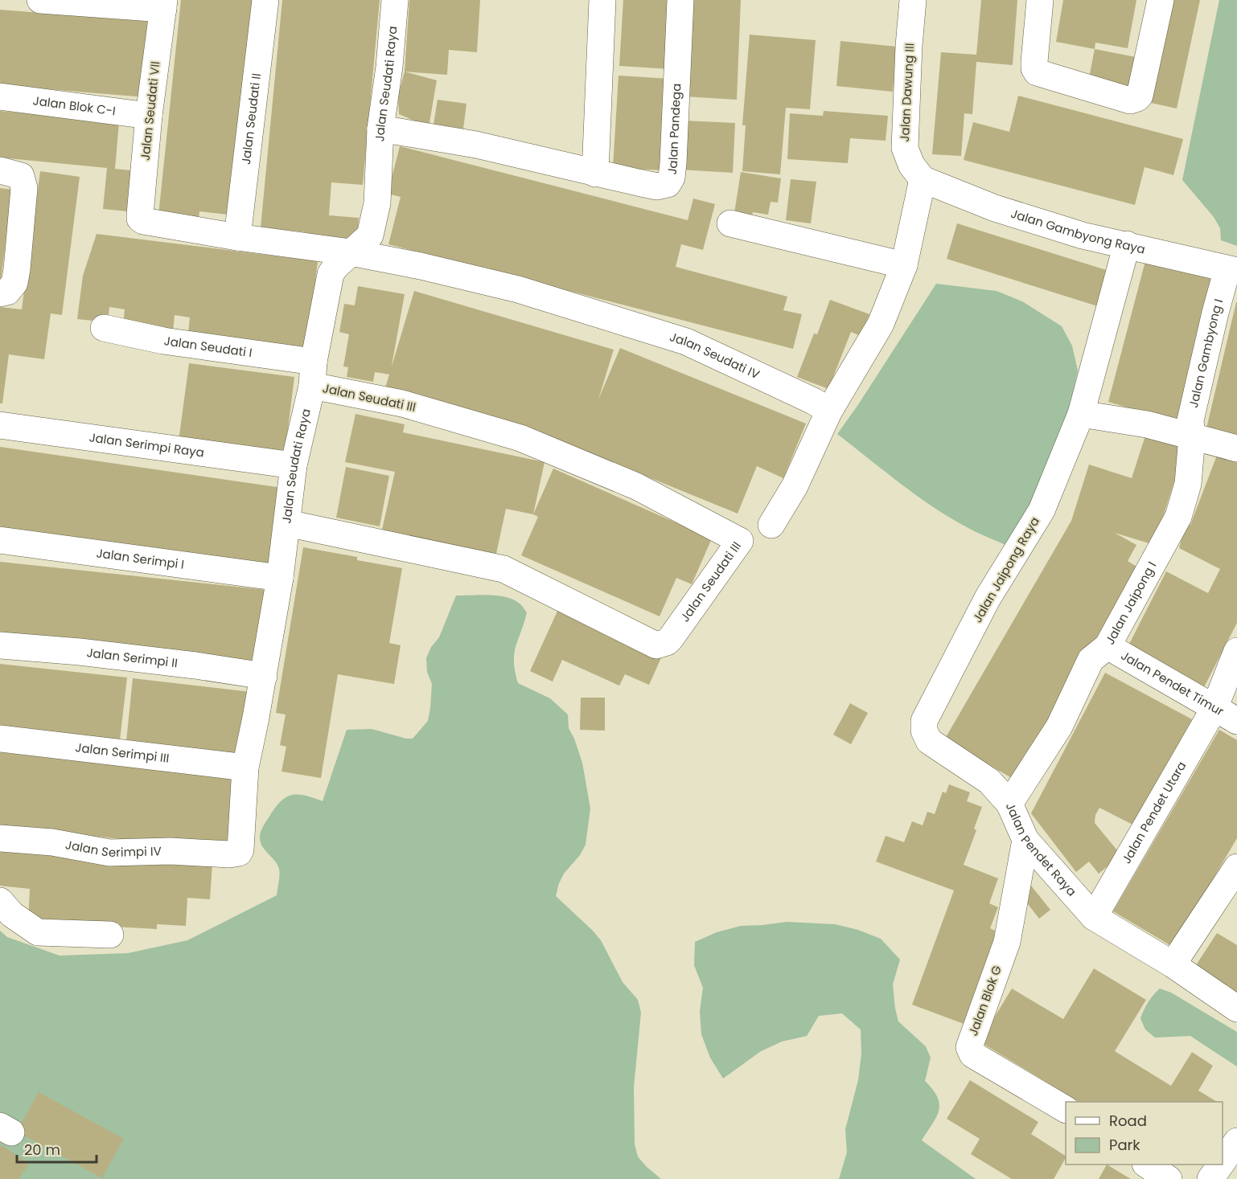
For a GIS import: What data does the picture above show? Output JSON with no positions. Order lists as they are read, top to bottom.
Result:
{
  "streets": {
    "street": [
      "Jalan Seudati Raya",
      "Jalan Dawung III",
      "Jalan Blok C-I",
      "Jalan Seudati VII",
      "Jalan Seudati II",
      "Jalan Pandega",
      "Jalan Gambyong Raya",
      "Jalan Seudati I",
      "Jalan Gambyong I",
      "Jalan Seudati IV",
      "Jalan Seudati III",
      "Jalan Serimpi Raya",
      "Jalan Serimpi I",
      "Jalan Jaipong Raya",
      "Jalan Jaipong I",
      "Jalan Serimpi II",
      "Jalan Pendet Timur",
      "Jalan Serimpi III",
      "Jalan Pendet Utara",
      "Jalan Serimpi IV",
      "Jalan Pendet Raya",
      "Jalan Blok G"
    ]
  },
  "crossings": [
    ["Jalan Seudati Raya", "Jalan Pandega"],
    ["Jalan Seudati Raya", "Jalan Seudati I"],
    ["Jalan Seudati Raya", "Jalan Seudati IV"],
    ["Jalan Seudati Raya", "Jalan Seudati III"],
    ["Jalan Seudati Raya", "Jalan Serimpi Raya"],
    ["Jalan Seudati Raya", "Jalan Serimpi I"],
    ["Jalan Seudati Raya", "Jalan Serimpi II"],
    ["Jalan Seudati Raya", "Jalan Serimpi III"],
    ["Jalan Seudati Raya", "Jalan Serimpi IV"],
    ["Jalan Dawung III", "Jalan Gambyong Raya"],
    ["Jalan Blok C-I", "Jalan Seudati VII"],
    ["Jalan Seudati VII", "Jalan Seudati II"],
    ["Jalan Gambyong Raya", "Jalan Gambyong I"],
    ["Jalan Gambyong Raya", "Jalan Jaipong Raya"],
    ["Jalan Seudati I", "Jalan Seudati III"],
    ["Jalan Gambyong I", "Jalan Jaipong I"],
    ["Jalan Jaipong Raya", "Jalan Pendet Raya"],
    ["Jalan Jaipong I", "Jalan Pendet Timur"],
    ["Jalan Jaipong I", "Jalan Pendet Raya"],
    ["Jalan Pendet Timur", "Jalan Pendet Utara"],
    ["Jalan Pendet Utara", "Jalan Pendet Raya"],
    ["Jalan Pendet Raya", "Jalan Blok G"]
  ],
  "legend": ["Road", "Park"],
  "scale_bar": "20 m"
}
